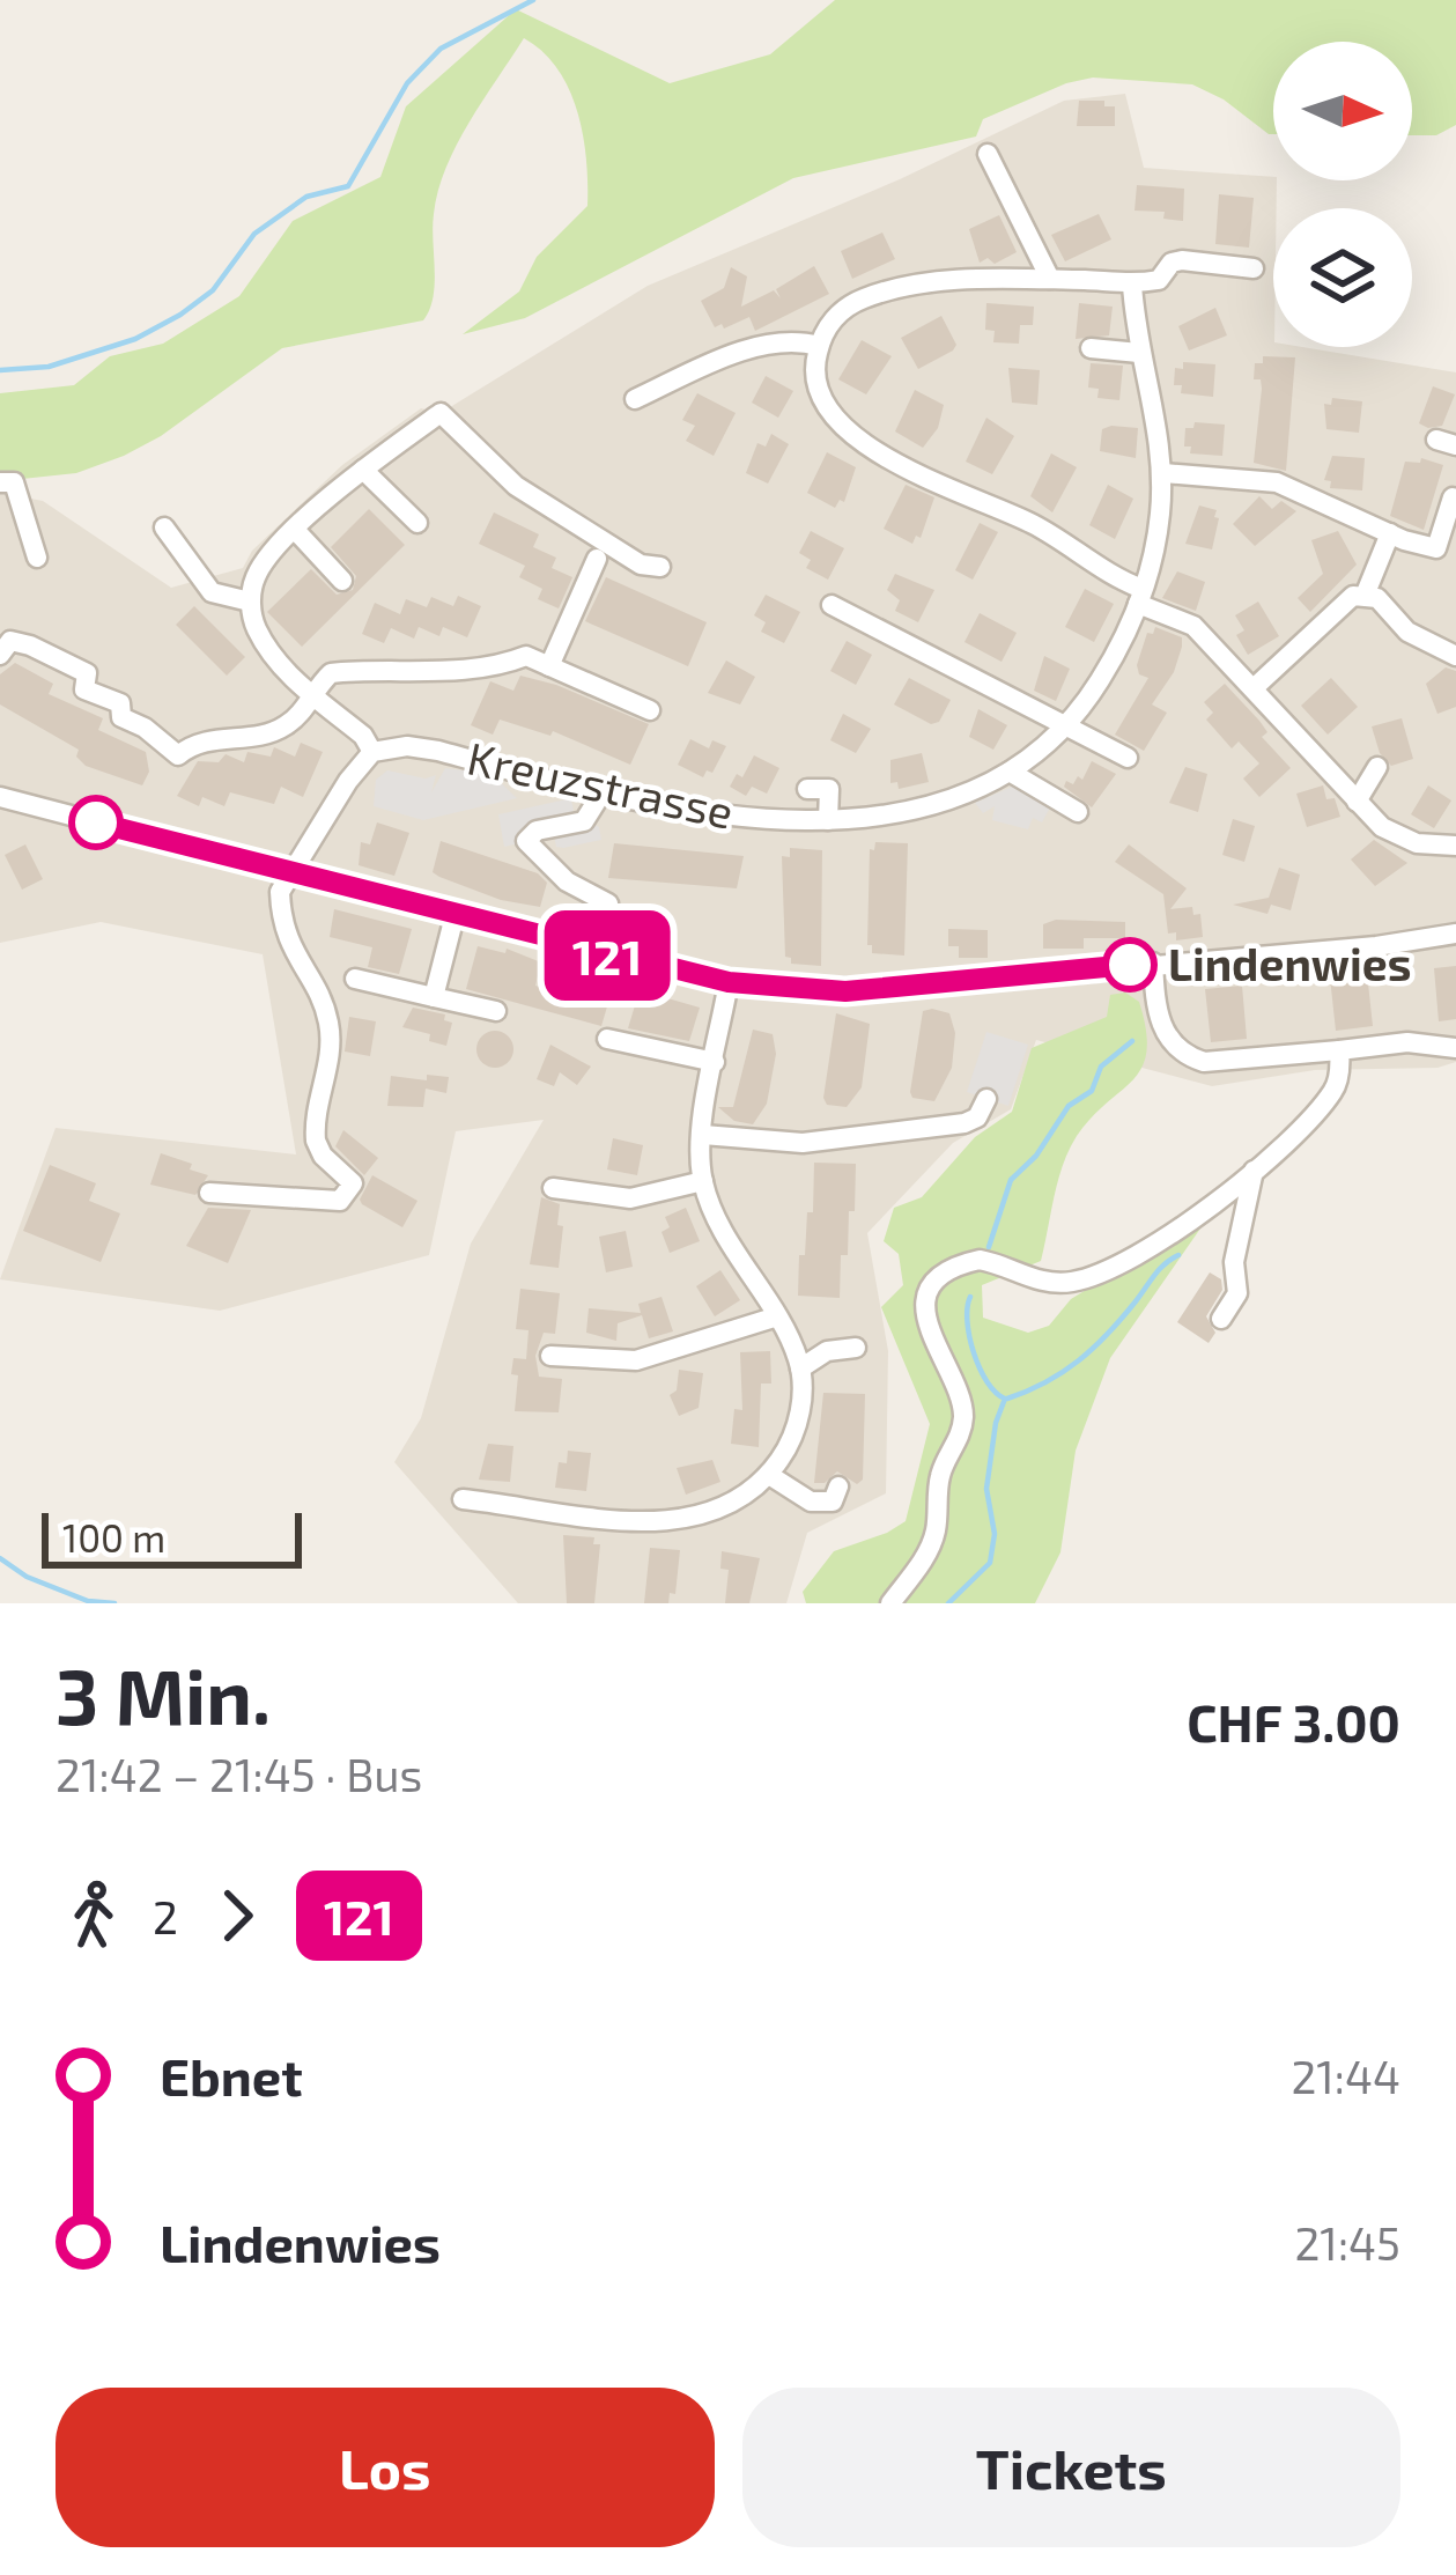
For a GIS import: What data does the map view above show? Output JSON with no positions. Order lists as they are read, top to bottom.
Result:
{
  "streets": {
    "street": ["Kreuzstrasse"]
  },
  "places": ["Lindenwies"],
  "lines": ["bus line 121"],
  "scale_bar": "100 m",
  "north": "right",
  "page": {
    "on_map": "121",
    "scale": "100 m",
    "heading": ["3 Min.", "21:42 – 21:45 · Bus", "CHF 3.00"],
    "legs": ["2", "121"],
    "list": [
      {
        "name": "Ebnet",
        "value": "21:44"
      },
      {
        "name": "Lindenwies",
        "value": "21:45"
      }
    ],
    "buttons": ["Los", "Tickets"]
  }
}
